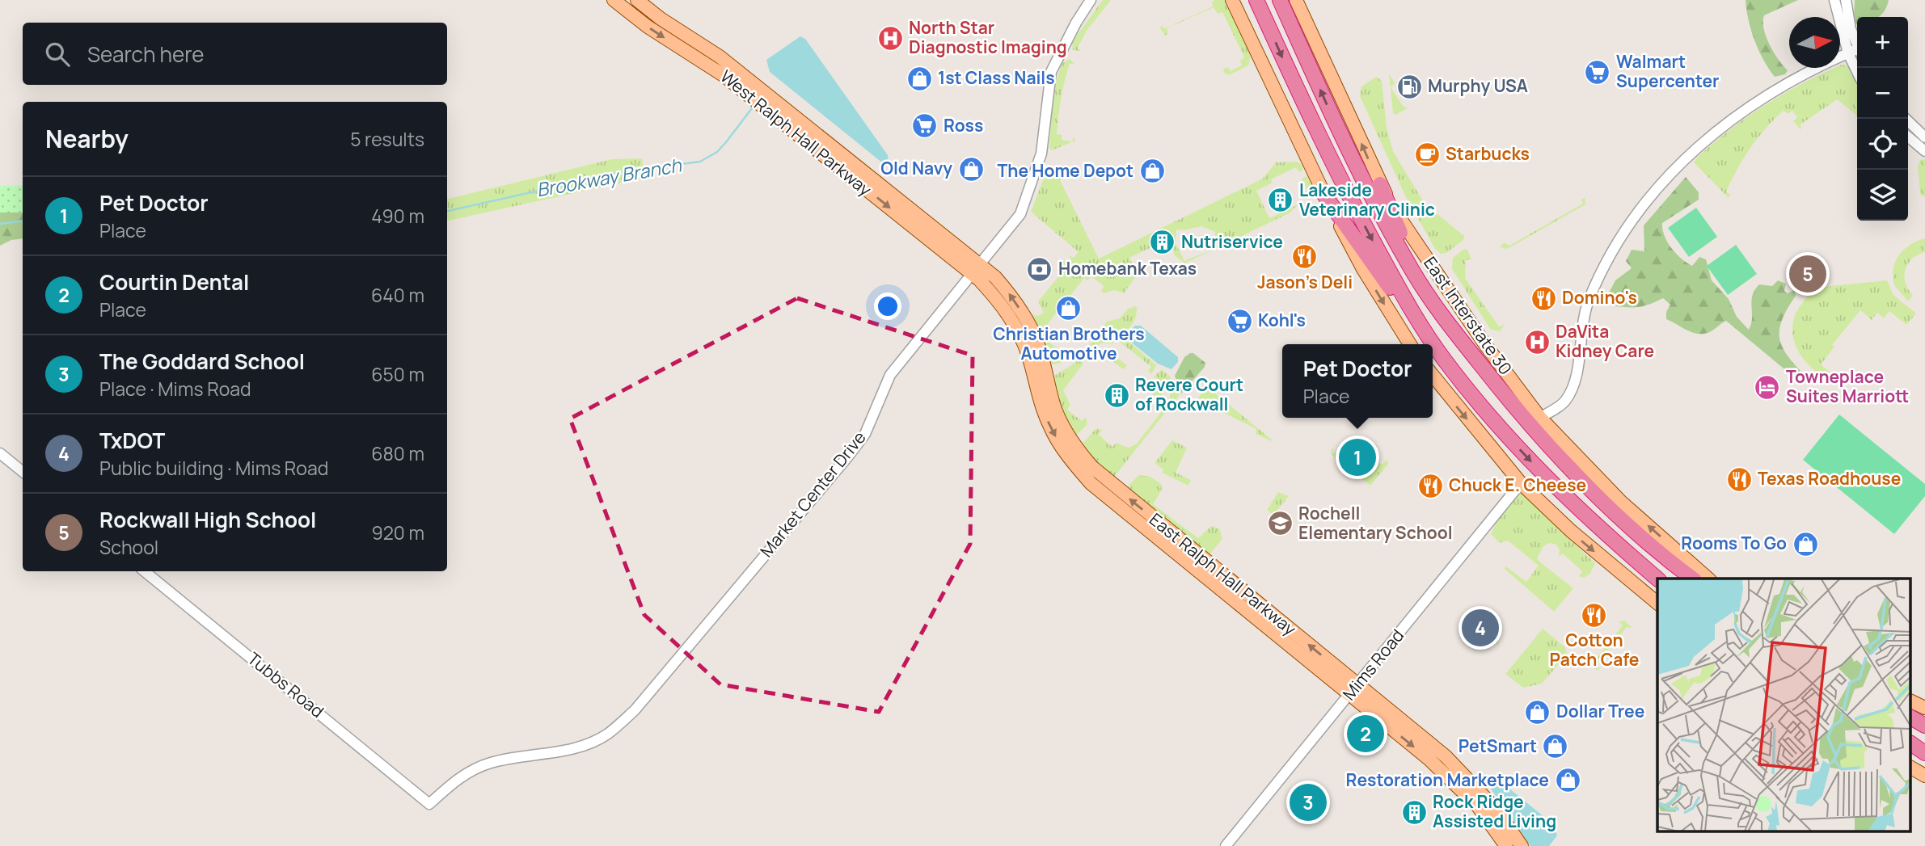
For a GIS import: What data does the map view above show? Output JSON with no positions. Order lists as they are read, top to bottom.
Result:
{
  "streets": {
    "main road": ["West Ralph Hall Parkway", "East Interstate 30", "East Ralph Hall Parkway"],
    "street": ["Market Center Drive", "Mims Road", "Tubbs Road"]
  },
  "crossings": [
    ["West Ralph Hall Parkway", "Market Center Drive"],
    ["West Ralph Hall Parkway", "East Ralph Hall Parkway"],
    ["Market Center Drive", "East Ralph Hall Parkway"],
    ["Market Center Drive", "Tubbs Road"],
    ["East Ralph Hall Parkway", "Mims Road"]
  ],
  "water": ["Brookway Branch"],
  "places": {
    "hospital": ["North Star Diagnostic Imaging", "DaVita Kidney Care"],
    "supermarket": ["Walmart Supercenter", "Ross", "Kohl's"],
    "shop": [
      "1st Class Nails",
      "Old Navy",
      "The Home Depot",
      "Christian Brothers Automotive",
      "Rooms To Go",
      "Dollar Tree",
      "PetSmart",
      "Restoration Marketplace"
    ],
    "fuel station": ["Murphy USA"],
    "cafe": ["Starbucks"],
    "building": [
      "Lakeside Veterinary Clinic",
      "Nutriservice",
      "Revere Court of Rockwall",
      "Rock Ridge Assisted Living"
    ],
    "restaurant": [
      "Jason's Deli",
      "Domino's",
      "Texas Roadhouse",
      "Chuck E. Cheese",
      "Cotton Patch Cafe"
    ],
    "bank": ["Homebank Texas"],
    "hotel": ["Towneplace Suites Marriott"],
    "school or university": ["Rochell Elementary School"]
  },
  "north": "right",
  "page": {
    "map_buttons": ["+", "−"],
    "search": "Search here",
    "heading": ["Nearby", "5 results"],
    "list": [
      {
        "mark": "1",
        "name": "Pet Doctor",
        "note": "Place",
        "value": "490 m"
      },
      {
        "mark": "2",
        "name": "Courtin Dental",
        "note": "Place",
        "value": "640 m"
      },
      {
        "mark": "3",
        "name": "The Goddard School",
        "note": "Place · Mims Road",
        "value": "650 m"
      },
      {
        "mark": "4",
        "name": "TxDOT",
        "note": "Public building · Mims Road",
        "value": "680 m"
      },
      {
        "mark": "5",
        "name": "Rockwall High School",
        "note": "School",
        "value": "920 m"
      }
    ],
    "pins": [
      "5",
      "1",
      "4",
      "2",
      "3"
    ],
    "popup": ["Pet Doctor", "Place"]
  }
}
